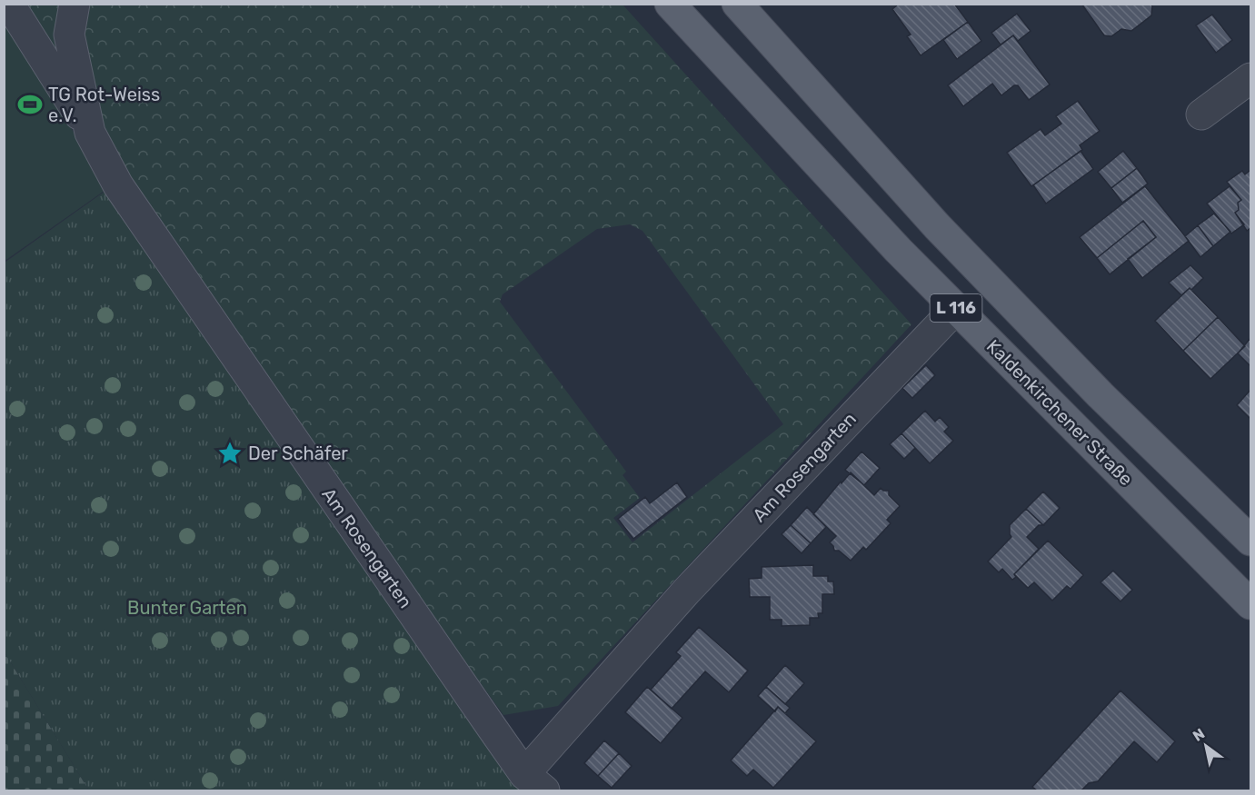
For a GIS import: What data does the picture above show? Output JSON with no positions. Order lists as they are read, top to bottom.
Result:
{
  "streets": {
    "main road": ["L 116", "Kaldenkirchener Straße"],
    "street": ["Am Rosengarten"]
  },
  "crossings": [
    ["Kaldenkirchener Straße", "Am Rosengarten"]
  ],
  "parks": ["Bunter Garten"],
  "places": {
    "sports": ["TG Rot-Weiss e.V."],
    "place": ["Der Schäfer"]
  },
  "north": "top left"
}
